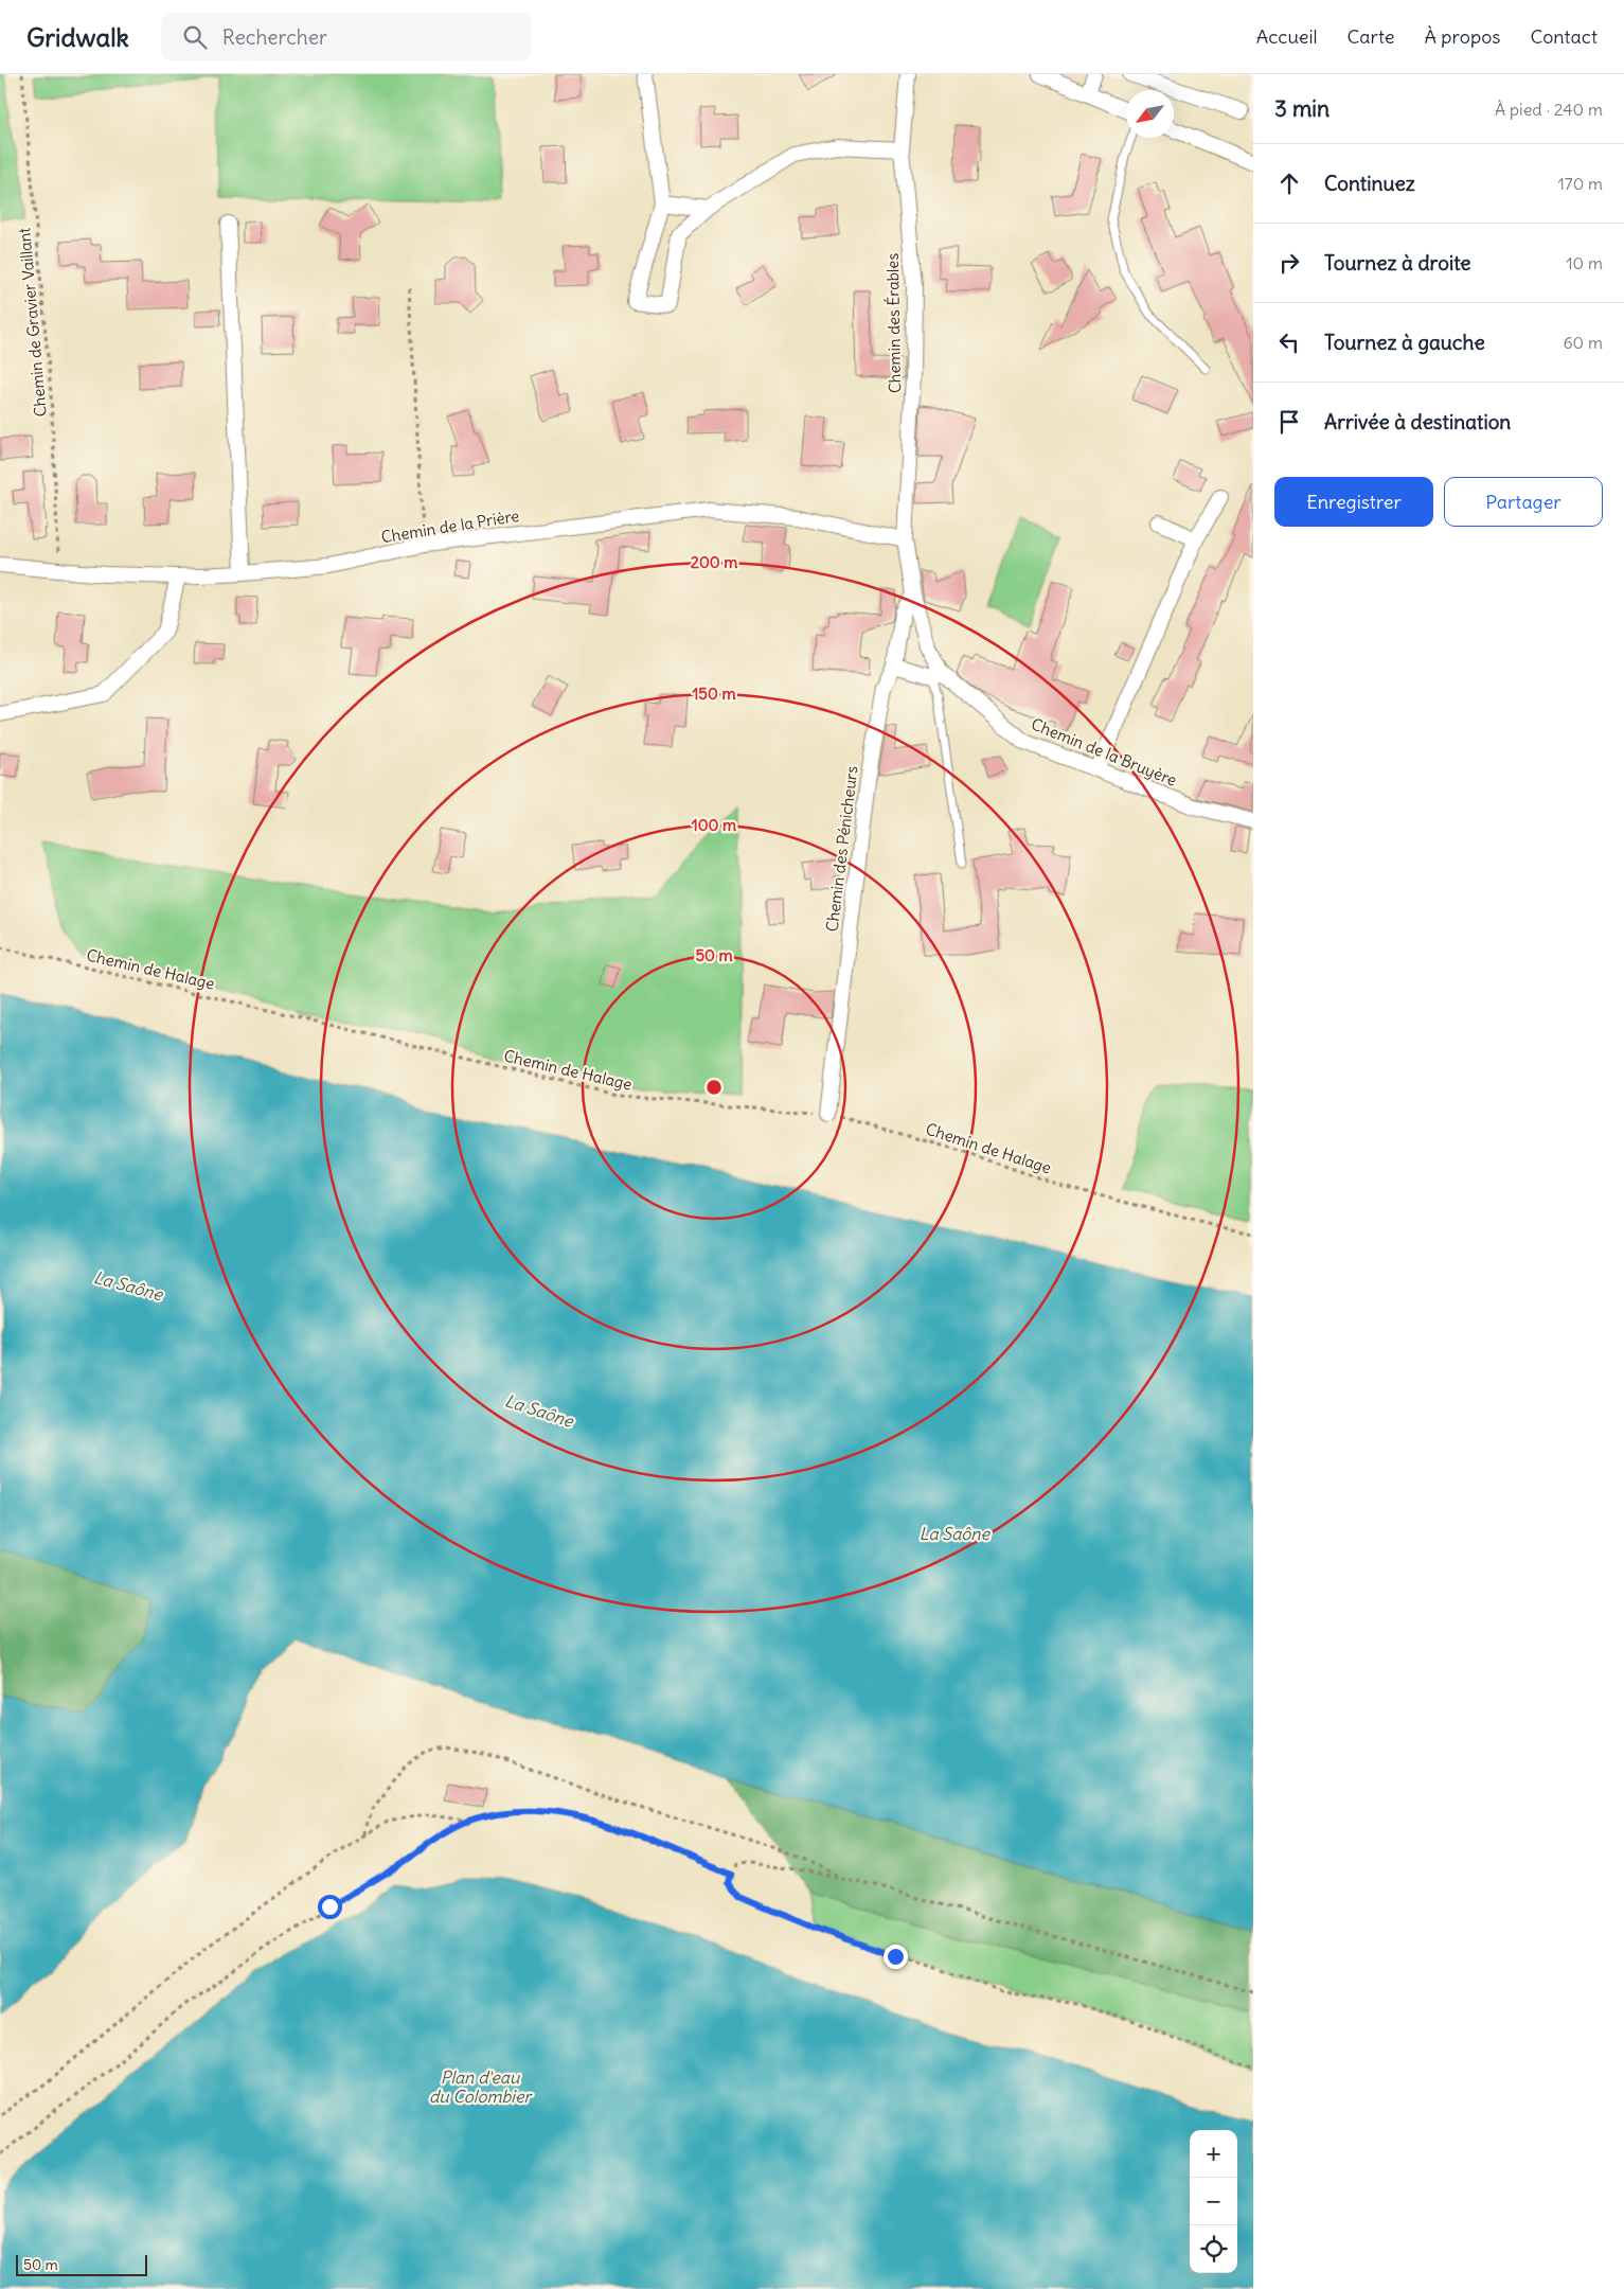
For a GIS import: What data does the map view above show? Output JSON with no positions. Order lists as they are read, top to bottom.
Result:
{
  "streets": {
    "street": [
      "Chemin des Érables",
      "Chemin de la Prière",
      "Chemin de la Bruyère",
      "Chemin des Pénicheurs"
    ],
    "path": ["Chemin de Gravier Vaillant", "Chemin de Halage"]
  },
  "crossings": [
    ["Chemin de Gravier Vaillant", "Chemin de la Prière"],
    ["Chemin des Érables", "Chemin de la Prière"],
    ["Chemin des Érables", "Chemin de la Bruyère"],
    ["Chemin de la Prière", "Chemin de la Bruyère"],
    ["Chemin de la Bruyère", "Chemin des Pénicheurs"],
    ["Chemin des Pénicheurs", "Chemin de Halage"]
  ],
  "water": ["La Saône", "Plan d'eau du Colombier"],
  "scale_bar": "50 m",
  "north": "bottom left",
  "page": {
    "header": "Gridwalk",
    "search": "Rechercher",
    "nav": [
      "Accueil",
      "Carte",
      "À propos",
      "Contact"
    ],
    "heading": ["3 min", "À pied · 240 m"],
    "list": [
      ["Continuez", "170 m"],
      ["Tournez à droite", "10 m"],
      ["Tournez à gauche", "60 m"],
      "Arrivée à destination"
    ],
    "buttons": ["Enregistrer", "Partager"],
    "map_buttons": ["+", "−"],
    "scale": "50 m"
  },
  "rings": [
    "200 m",
    "150 m",
    "100 m",
    "50 m"
  ]
}
